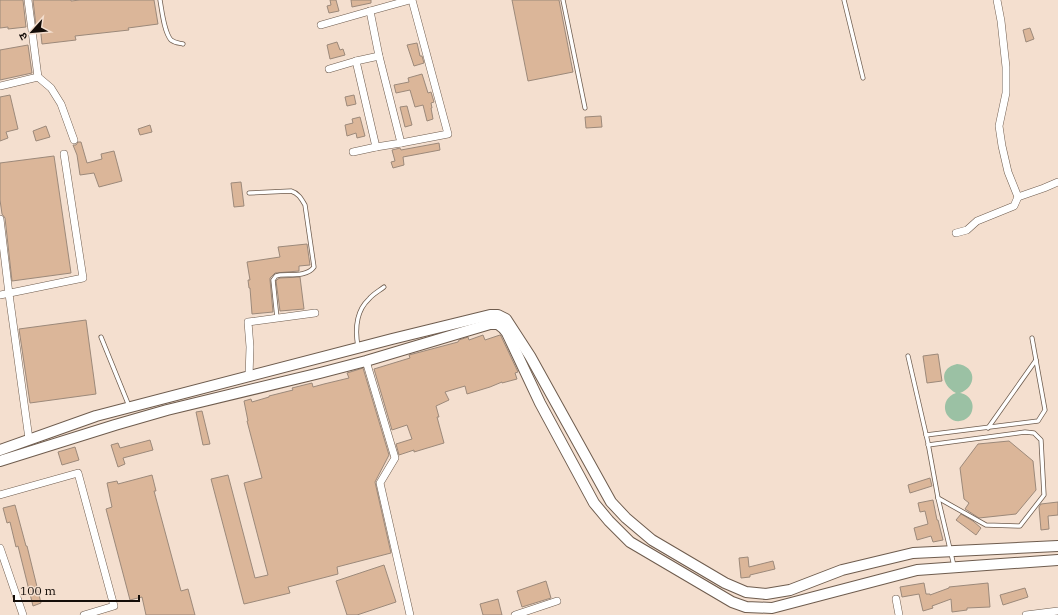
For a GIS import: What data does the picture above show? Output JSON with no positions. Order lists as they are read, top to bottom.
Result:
{
  "scale_bar": "100 m",
  "north": "bottom left"
}
